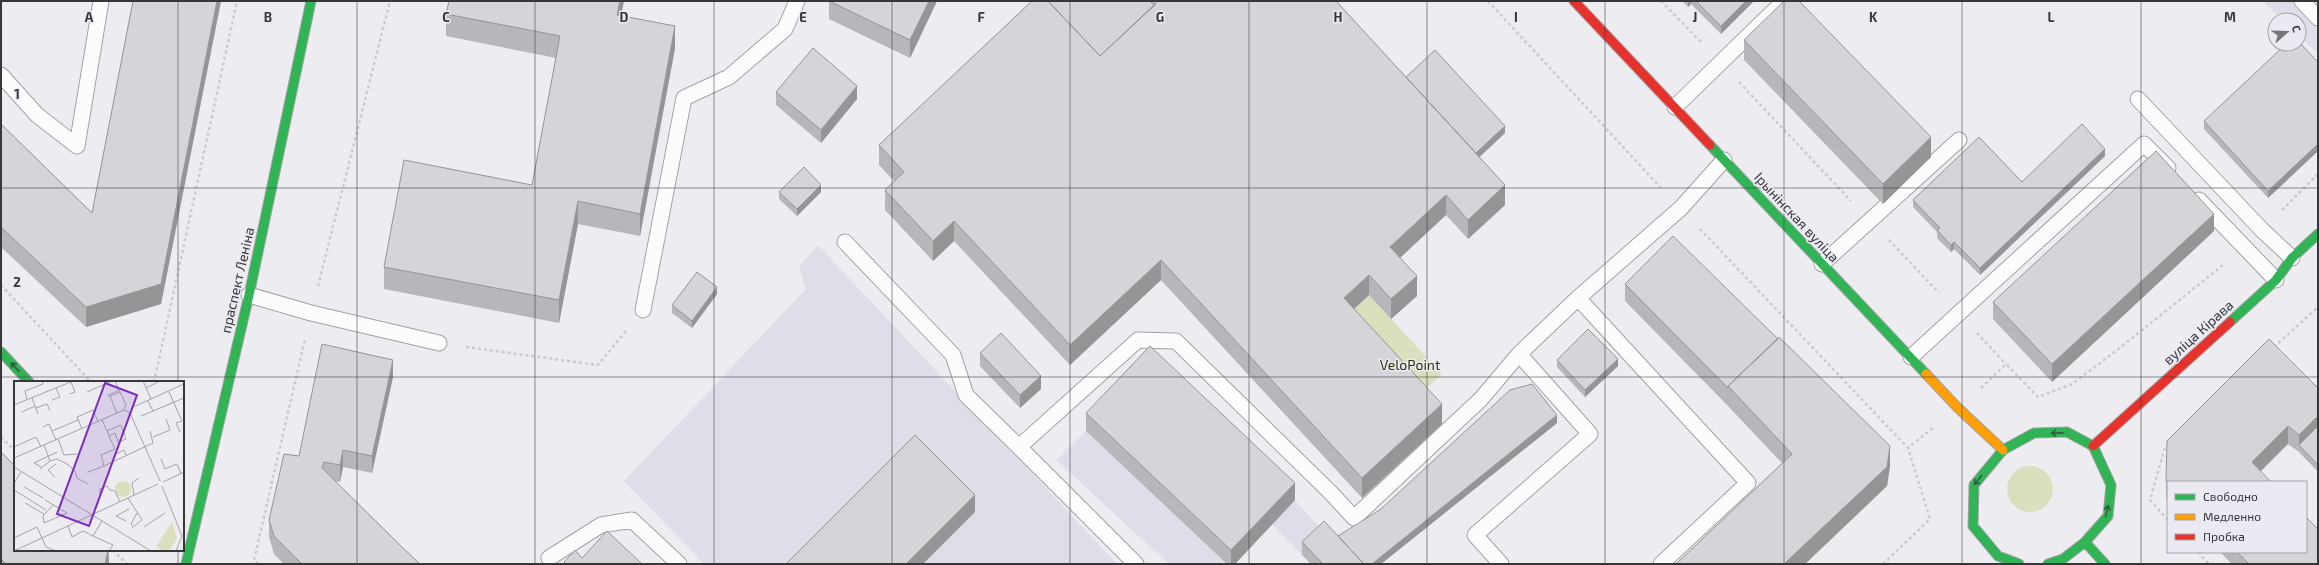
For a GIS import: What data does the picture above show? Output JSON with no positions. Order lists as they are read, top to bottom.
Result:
{
  "streets": {
    "main road": ["Ірынінская вуліца", "праспект Леніна", "вуліца Кірава"]
  },
  "parks": ["VeloPoint"],
  "legend": ["Свободно", "Медленно", "Пробка"],
  "north": "right",
  "grid": {
    "columns": [
      "A",
      "B",
      "C",
      "D",
      "E",
      "F",
      "G",
      "H",
      "I",
      "J",
      "K",
      "L",
      "M"
    ],
    "rows": ["1", "2"]
  }
}
